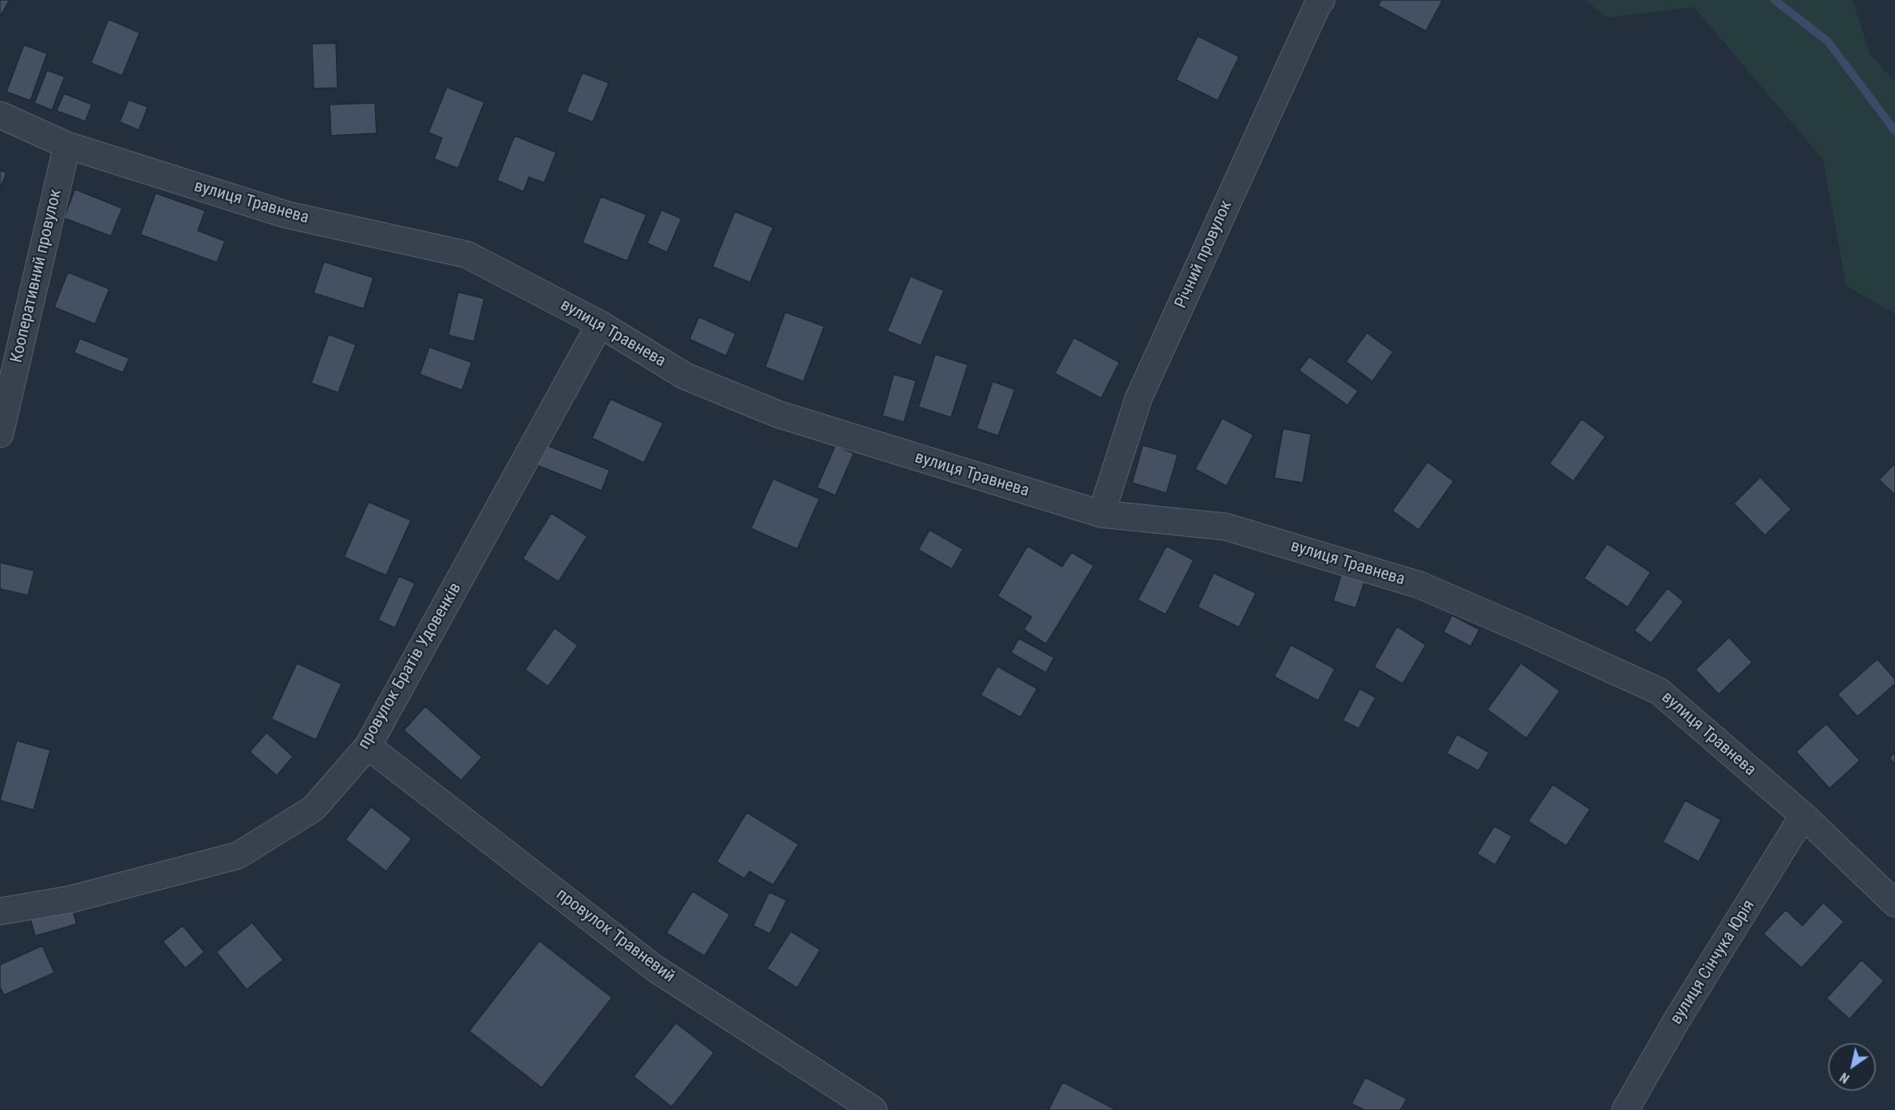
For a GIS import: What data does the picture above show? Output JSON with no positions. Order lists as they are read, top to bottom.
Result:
{
  "streets": {
    "street": [
      "вулиця Травнева",
      "Річний провулок",
      "Кооперативний провулок",
      "провулок Братів Удовенків",
      "провулок Травневий",
      "вулиця Сінчука Юрія"
    ]
  },
  "crossings": [
    ["вулиця Травнева", "Річний провулок"],
    ["вулиця Травнева", "Кооперативний провулок"],
    ["вулиця Травнева", "провулок Братів Удовенків"],
    ["вулиця Травнева", "вулиця Сінчука Юрія"],
    ["провулок Братів Удовенків", "провулок Травневий"]
  ],
  "north": "bottom left"
}
